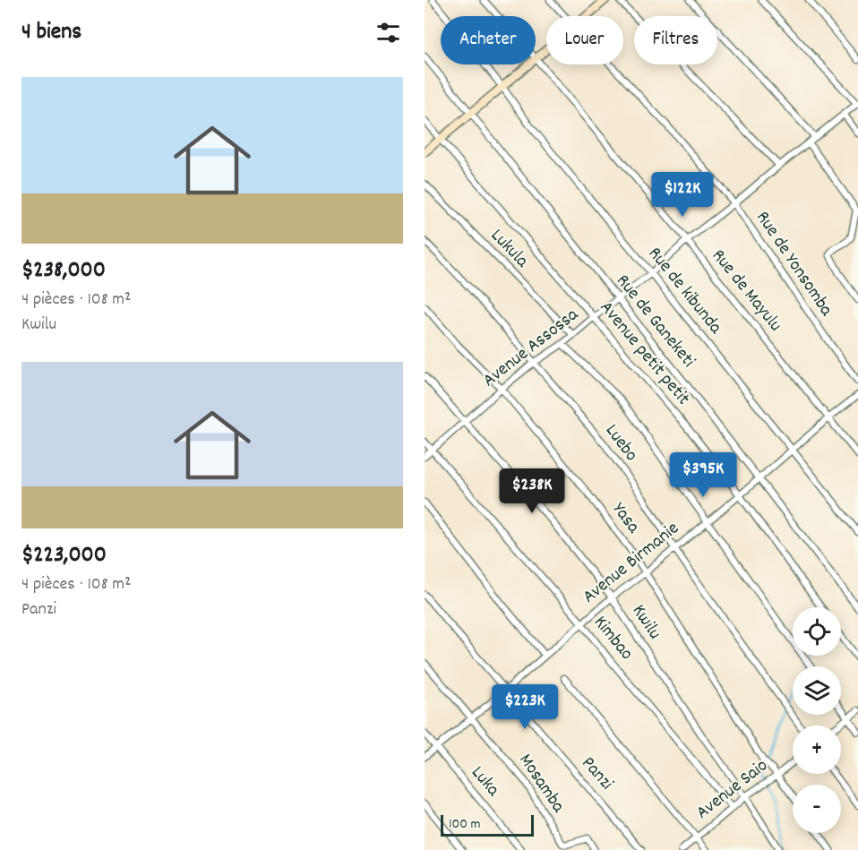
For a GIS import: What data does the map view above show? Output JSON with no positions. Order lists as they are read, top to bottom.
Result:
{
  "streets": {
    "street": [
      "Lukula",
      "Rue de Yonsomba",
      "Rue de kibunda",
      "Rue de Mayulu",
      "Rue de Ganeketi",
      "Avenue Assossa",
      "Avenue petit petit",
      "Luebo",
      "Yasa",
      "Avenue Birmanie",
      "Kwilu",
      "Kimbao",
      "Panzi",
      "Luka",
      "Mosamba",
      "Avenue Saio"
    ]
  },
  "crossings": [
    ["Lukula", "Avenue Assossa"],
    ["Rue de Yonsomba", "Avenue Assossa"],
    ["Rue de kibunda", "Avenue Assossa"],
    ["Rue de kibunda", "Avenue Birmanie"],
    ["Rue de Mayulu", "Avenue Assossa"],
    ["Rue de Mayulu", "Avenue Birmanie"],
    ["Rue de Ganeketi", "Avenue Assossa"],
    ["Rue de Ganeketi", "Avenue Birmanie"],
    ["Avenue Assossa", "Avenue petit petit"],
    ["Avenue Assossa", "Luebo"],
    ["Avenue Assossa", "Yasa"],
    ["Avenue Assossa", "Kwilu"],
    ["Avenue Assossa", "Kimbao"],
    ["Avenue petit petit", "Avenue Birmanie"],
    ["Luebo", "Avenue Birmanie"],
    ["Yasa", "Avenue Birmanie"],
    ["Yasa", "Avenue Saio"],
    ["Avenue Birmanie", "Kwilu"],
    ["Avenue Birmanie", "Kimbao"],
    ["Avenue Birmanie", "Panzi"],
    ["Avenue Birmanie", "Luka"],
    ["Avenue Birmanie", "Mosamba"],
    ["Kwilu", "Avenue Saio"],
    ["Kimbao", "Avenue Saio"]
  ],
  "scale_bar": "100 m",
  "page": {
    "heading": "4 biens",
    "chip": ["Acheter", "Louer", "Filtres"],
    "list": [
      {
        "name": "$238,000",
        "note": "4 pièces · 108 m² · Kwilu"
      },
      {
        "name": "$223,000",
        "note": "4 pièces · 108 m² · Panzi"
      }
    ],
    "price": [
      "$122K",
      "$395K",
      "$238K",
      "$223K"
    ],
    "map_buttons": ["+", "−"],
    "scale": "100 m"
  }
}
